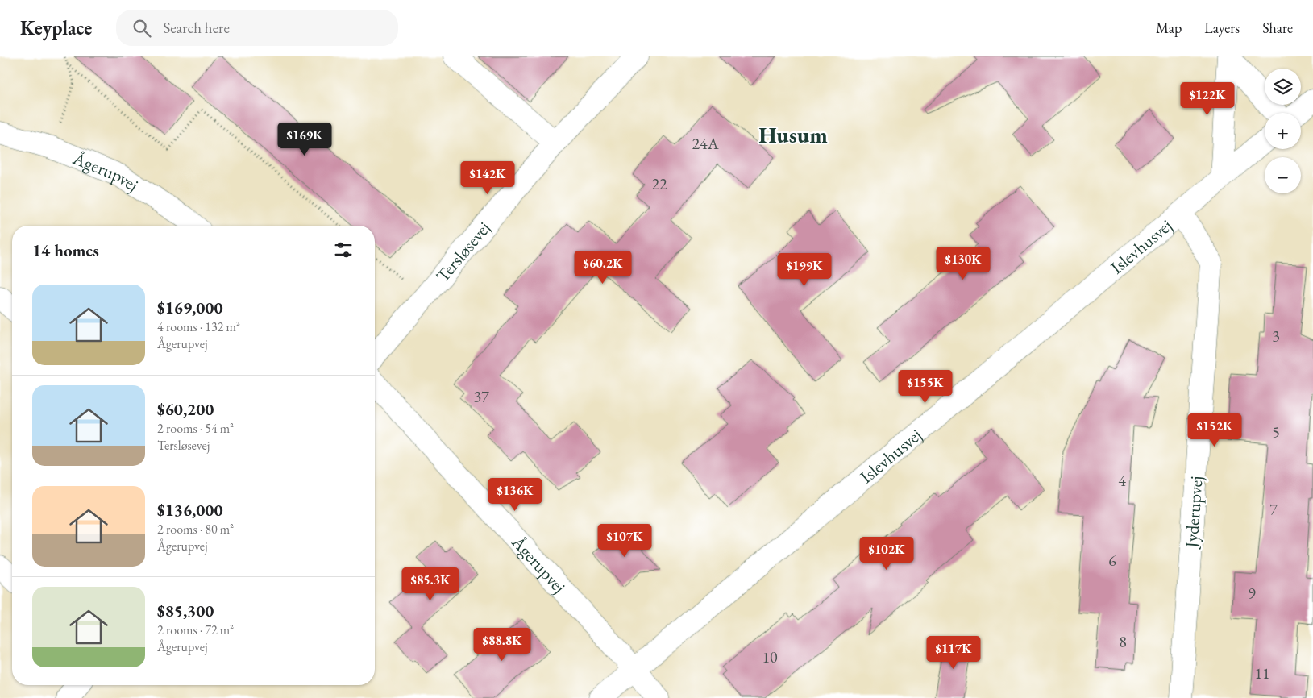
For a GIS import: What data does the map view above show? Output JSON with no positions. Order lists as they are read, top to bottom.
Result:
{
  "streets": {
    "street": [
      "Ågerupvej",
      "Islevhusvej",
      "Tersløsevej",
      "Jyderupvej"
    ]
  },
  "crossings": [
    ["Ågerupvej", "Islevhusvej"],
    ["Islevhusvej", "Jyderupvej"]
  ],
  "districts": ["Husum"],
  "house_numbers": [
    "24A",
    "22",
    "3",
    "37",
    "5",
    "4",
    "7",
    "6",
    "9",
    "8",
    "10",
    "11"
  ],
  "page": {
    "header": "Keyplace",
    "search": "Search here",
    "nav": ["Map", "Layers", "Share"],
    "map_buttons": ["+", "−"],
    "price": [
      "$122K",
      "$169K",
      "$142K",
      "$130K",
      "$60.2K",
      "$199K",
      "$155K",
      "$152K",
      "$136K",
      "$107K",
      "$102K",
      "$85.3K",
      "$88.8K",
      "$117K"
    ],
    "heading": "14 homes",
    "list": [
      {
        "name": "$169,000",
        "note": "4 rooms · 132 m² · Ågerupvej"
      },
      {
        "name": "$60,200",
        "note": "2 rooms · 54 m² · Tersløsevej"
      },
      {
        "name": "$136,000",
        "note": "2 rooms · 80 m² · Ågerupvej"
      },
      {
        "name": "$85,300",
        "note": "2 rooms · 72 m² · Ågerupvej"
      }
    ]
  }
}
